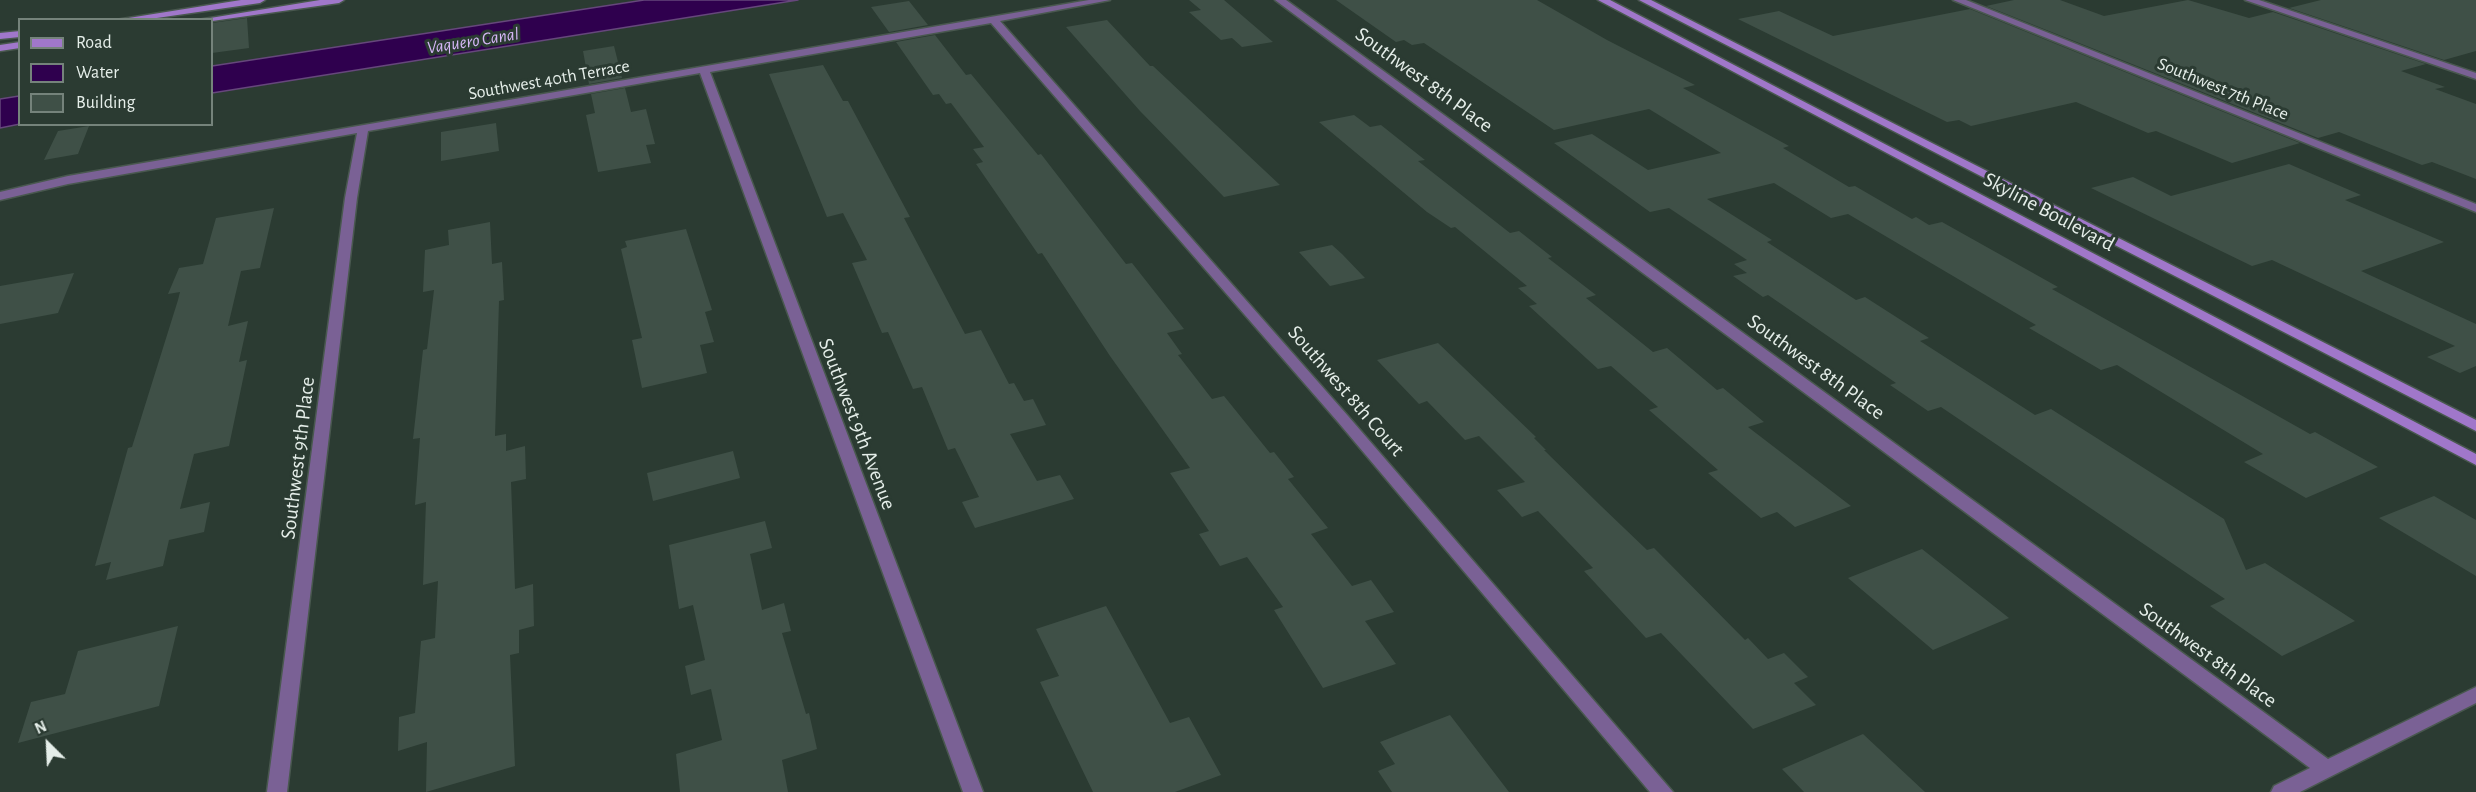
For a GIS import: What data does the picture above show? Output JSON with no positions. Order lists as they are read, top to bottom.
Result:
{
  "streets": {
    "street": [
      "Southwest 40th Terrace",
      "Southwest 8th Place",
      "Southwest 7th Place",
      "Skyline Boulevard",
      "Southwest 8th Court",
      "Southwest 9th Avenue",
      "Southwest 9th Place"
    ]
  },
  "crossings": [
    ["Southwest 40th Terrace", "Southwest 8th Court"],
    ["Southwest 40th Terrace", "Southwest 9th Avenue"],
    ["Southwest 40th Terrace", "Southwest 9th Place"]
  ],
  "water": ["Vaquero Canal"],
  "legend": ["Road", "Water", "Building"],
  "north": "top left"
}
